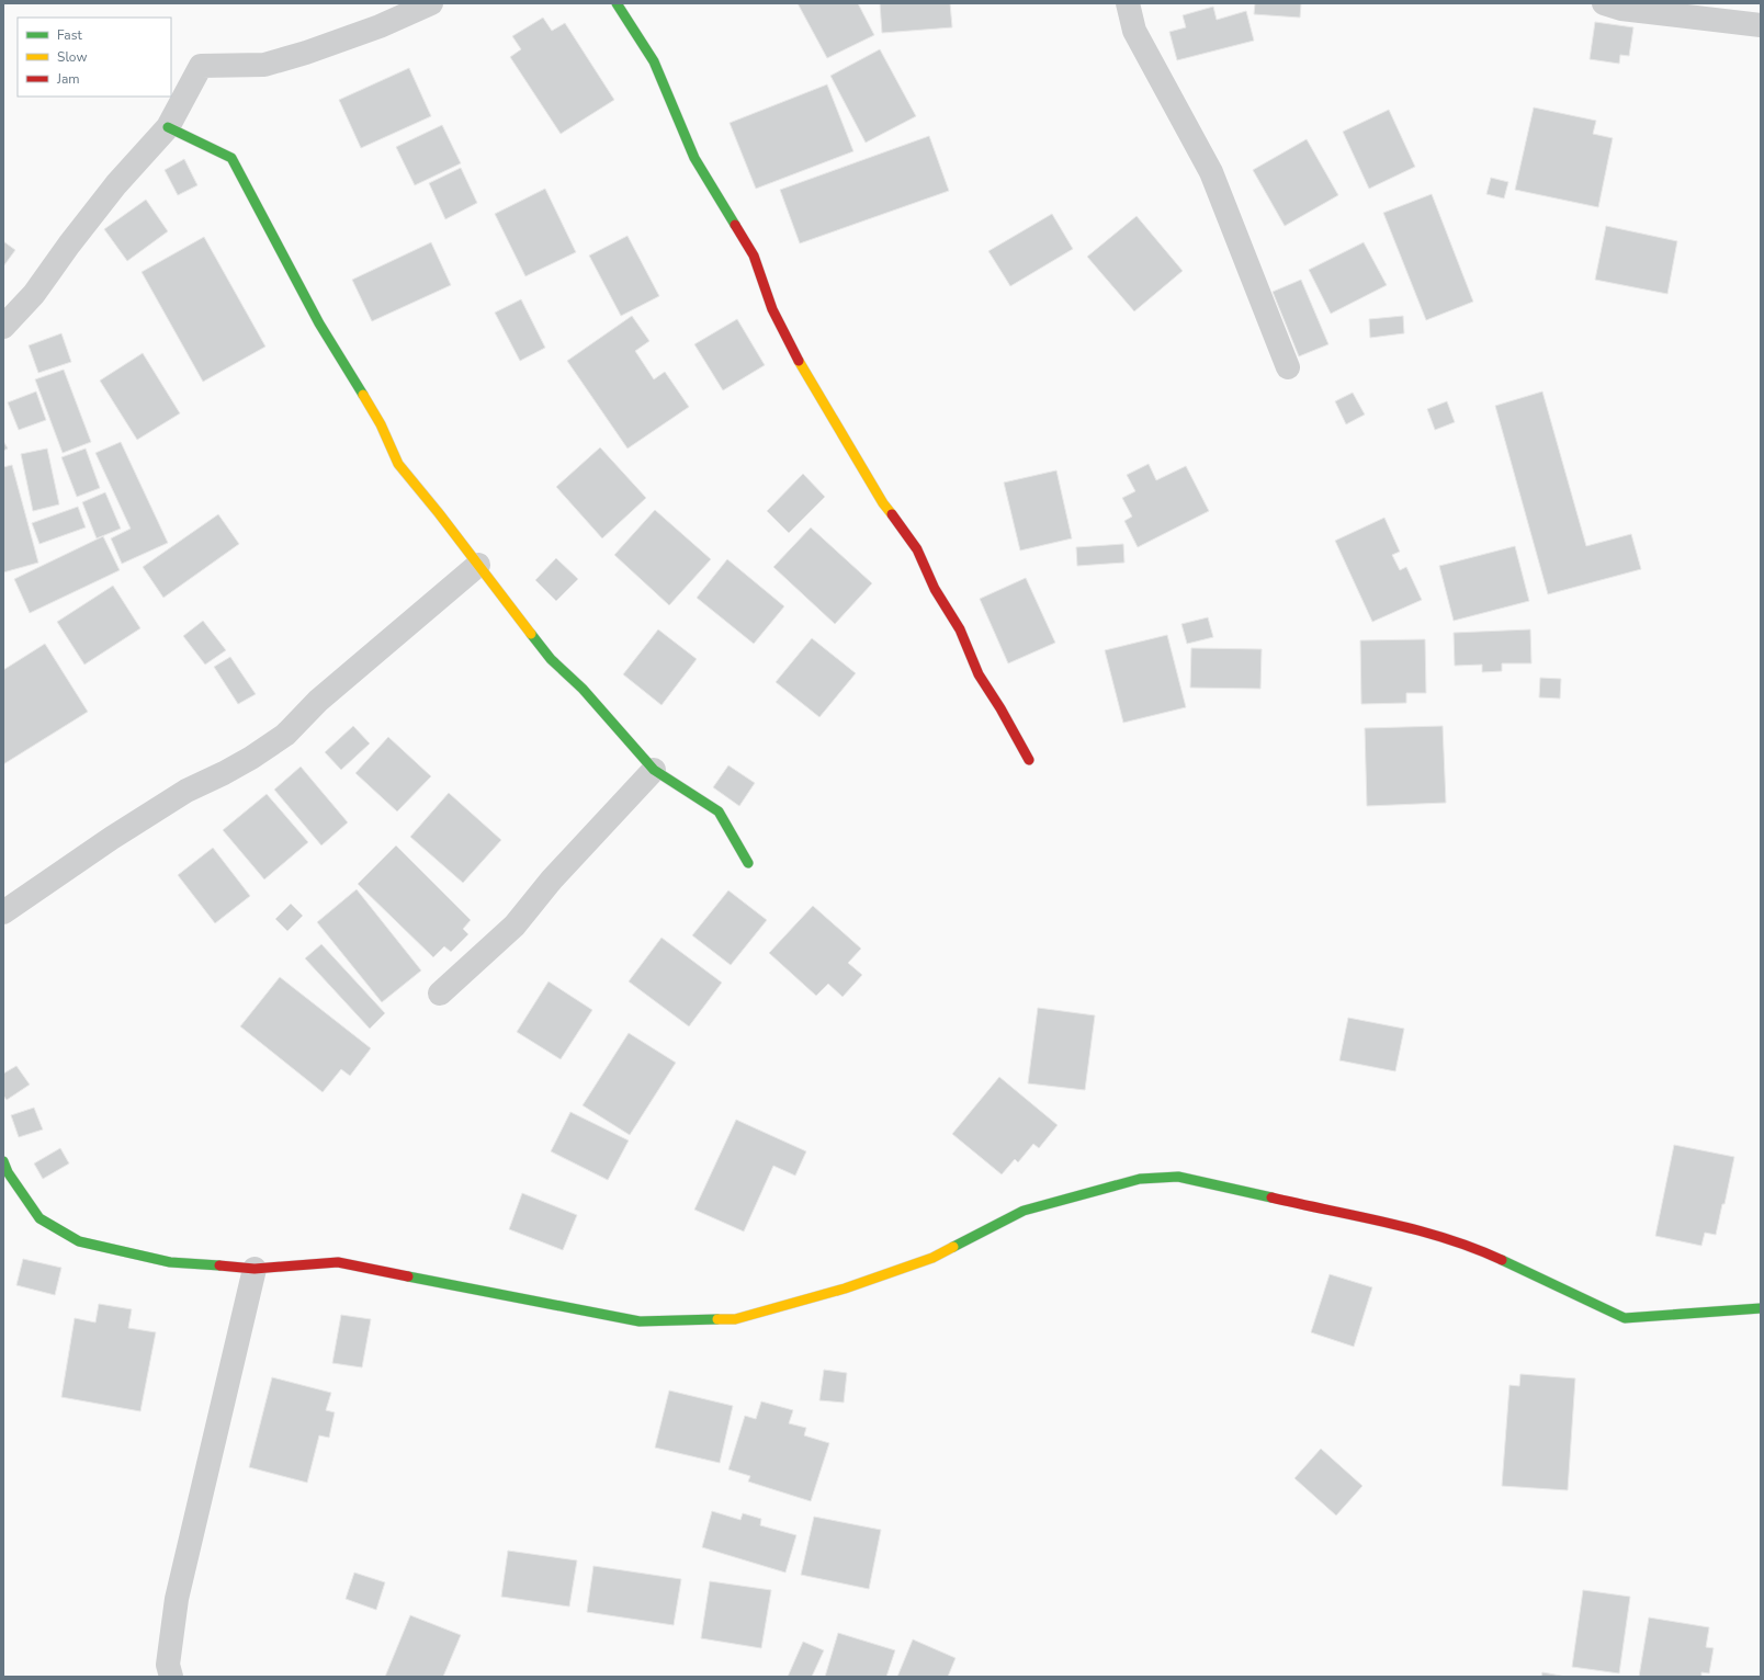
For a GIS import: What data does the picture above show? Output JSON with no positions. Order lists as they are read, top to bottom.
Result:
{
  "legend": ["Fast", "Slow", "Jam"]
}
